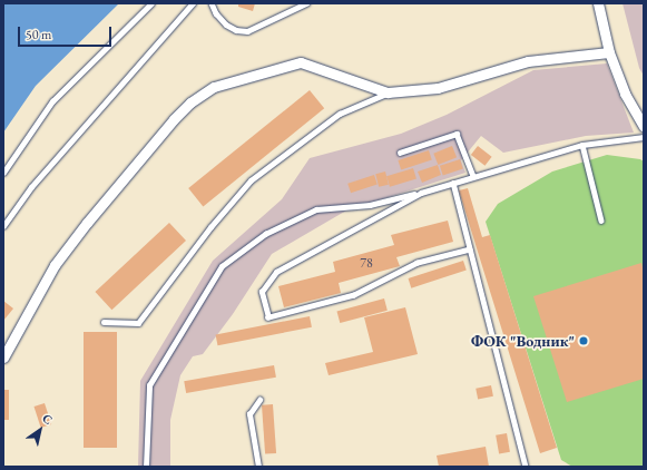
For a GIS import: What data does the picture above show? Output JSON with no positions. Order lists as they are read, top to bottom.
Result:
{
  "places": ["ФОК \"Водник\""],
  "house_numbers": ["78"],
  "scale_bar": "50 m",
  "north": "top right"
}
